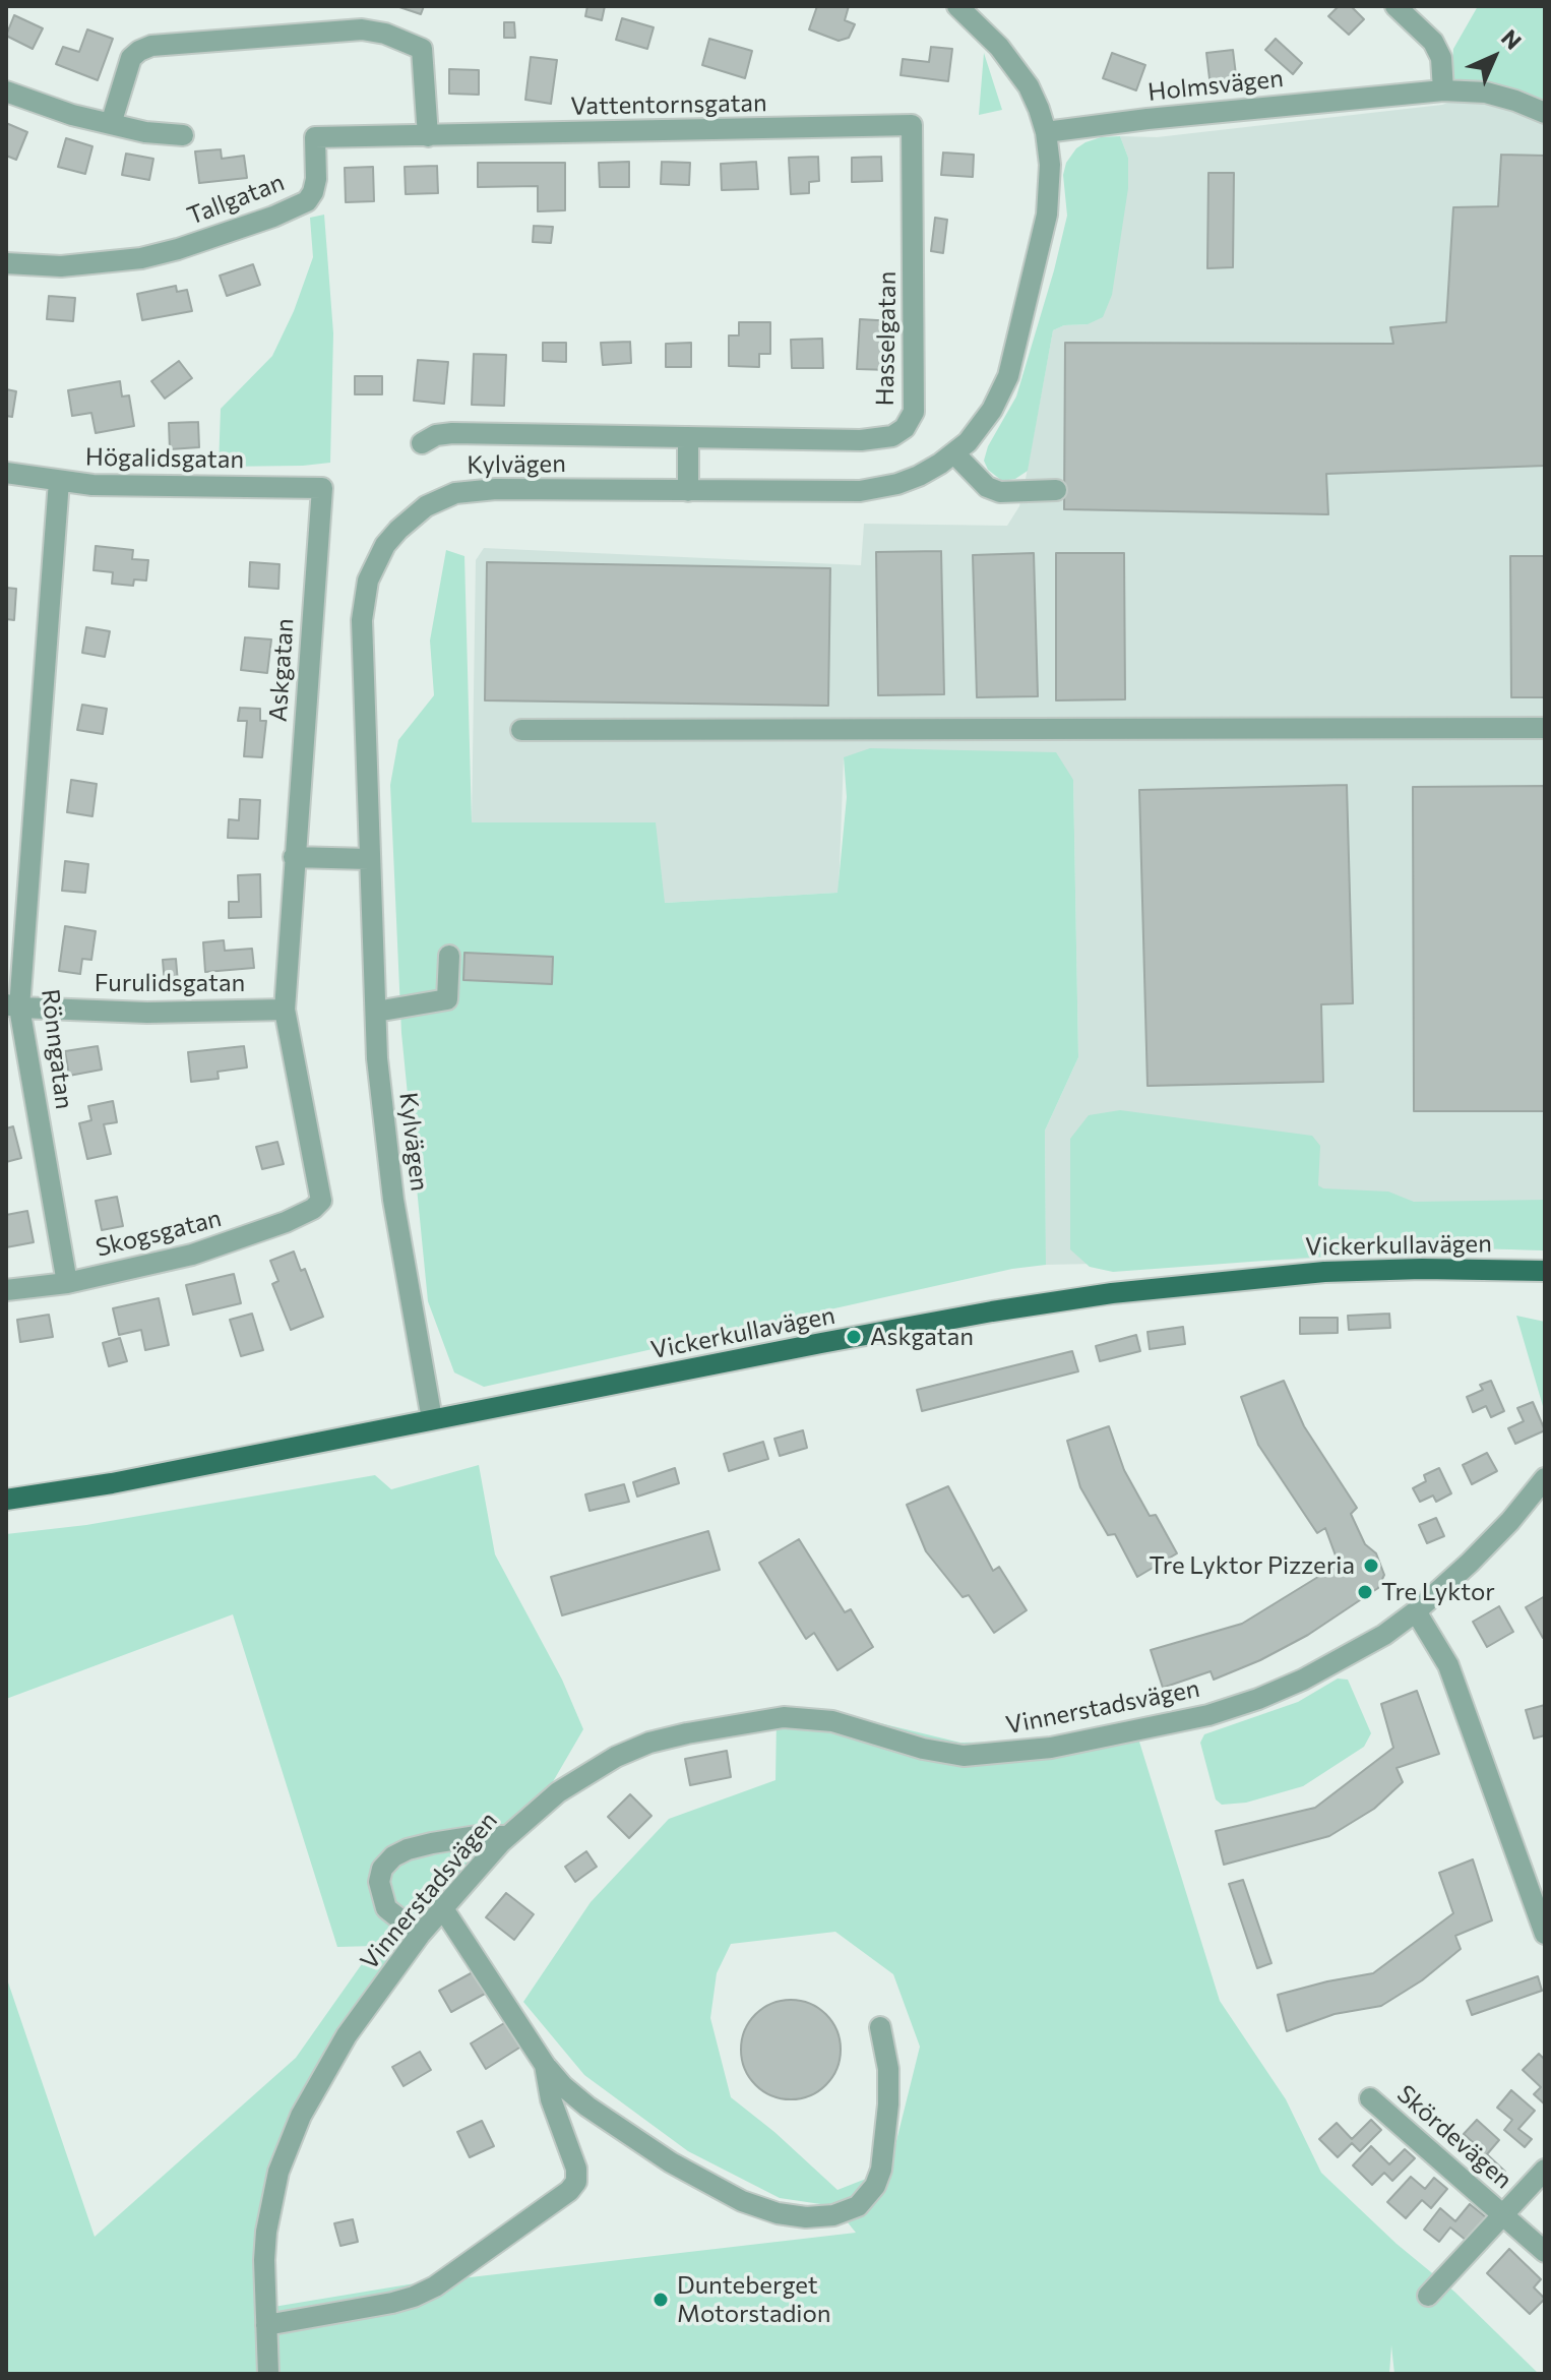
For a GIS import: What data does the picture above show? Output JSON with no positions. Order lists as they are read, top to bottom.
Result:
{
  "streets": {
    "main road": ["Vickerkullavägen"],
    "street": [
      "Holmsvägen",
      "Vattentornsgatan",
      "Tallgatan",
      "Hasselgatan",
      "Högalidsgatan",
      "Kylvägen",
      "Askgatan",
      "Furulidsgatan",
      "Rönngatan",
      "Skogsgatan",
      "Vinnerstadsvägen",
      "Skördevägen"
    ]
  },
  "crossings": [
    ["Holmsvägen", "Kylvägen"],
    ["Vattentornsgatan", "Tallgatan"],
    ["Vattentornsgatan", "Hasselgatan"],
    ["Högalidsgatan", "Askgatan"],
    ["Högalidsgatan", "Rönngatan"],
    ["Kylvägen", "Vickerkullavägen"],
    ["Askgatan", "Furulidsgatan"],
    ["Askgatan", "Skogsgatan"],
    ["Furulidsgatan", "Rönngatan"],
    ["Rönngatan", "Skogsgatan"]
  ],
  "places": [
    "Askgatan",
    "Tre Lyktor Pizzeria",
    "Tre Lyktor",
    "Dunteberget Motorstadion"
  ],
  "north": "top right"
}
